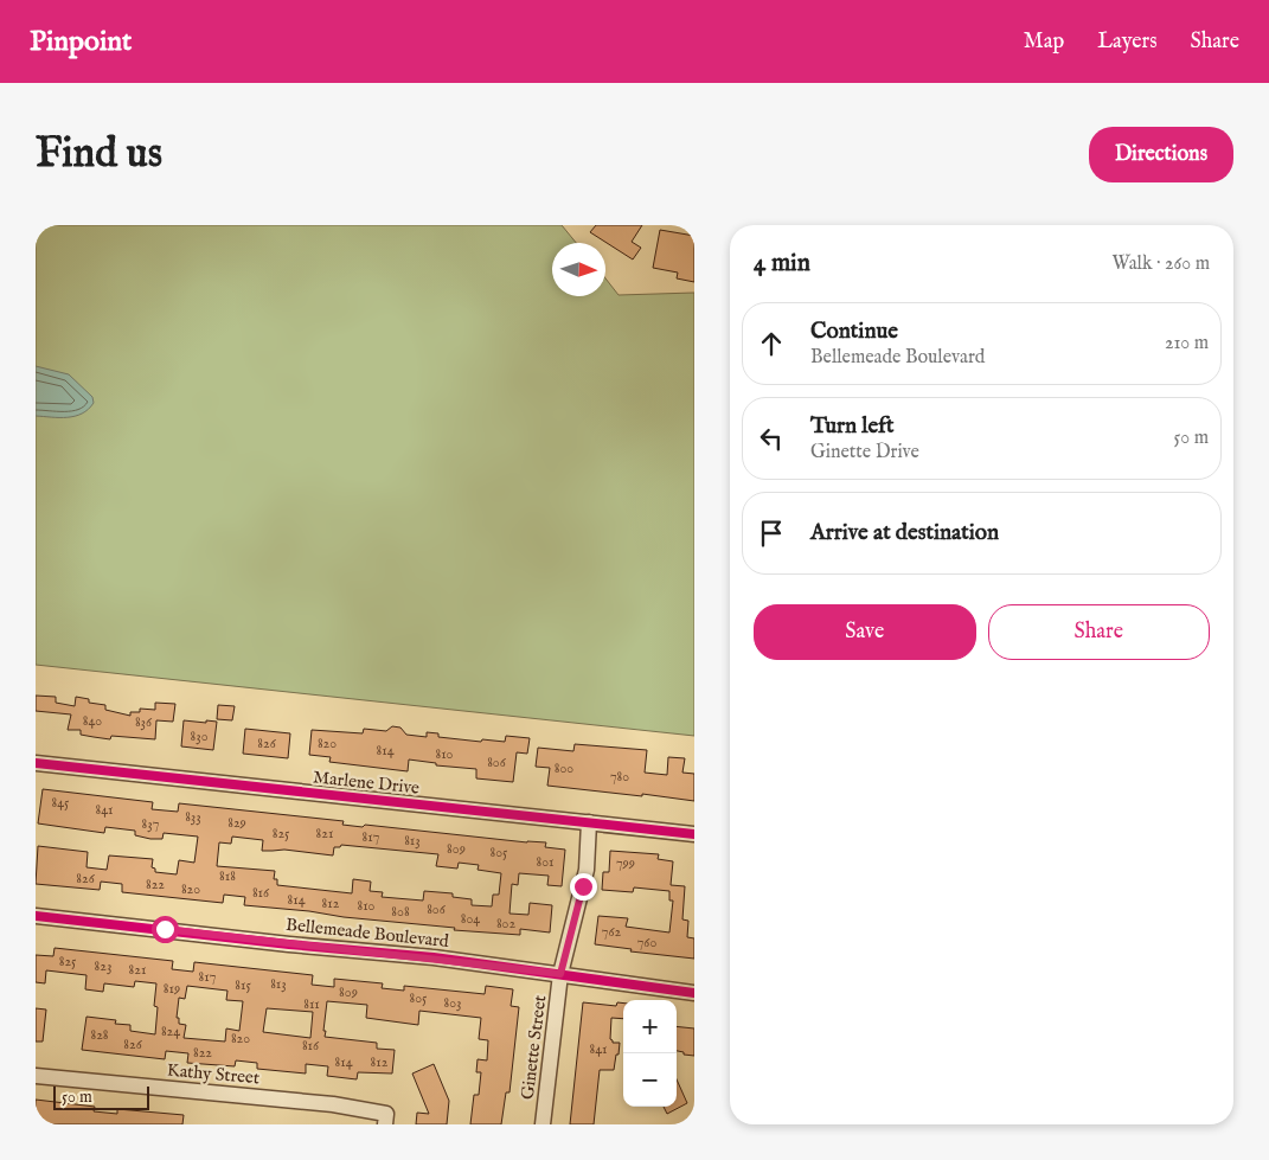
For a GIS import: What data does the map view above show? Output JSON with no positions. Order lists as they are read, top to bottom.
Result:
{
  "streets": {
    "street": [
      "Marlene Drive",
      "Bellemeade Boulevard",
      "Ginette Street",
      "Kathy Street"
    ]
  },
  "crossings": [
    ["Marlene Drive", "Ginette Street"],
    ["Bellemeade Boulevard", "Ginette Street"]
  ],
  "house_numbers": [
    "840",
    "836",
    "830",
    "826",
    "820",
    "814",
    "810",
    "806",
    "800",
    "780",
    "845",
    "841",
    "833",
    "829",
    "837",
    "825",
    "821",
    "817",
    "813",
    "809",
    "805",
    "801",
    "799",
    "818",
    "826",
    "822",
    "820",
    "816",
    "814",
    "812",
    "810",
    "806",
    "808",
    "804",
    "802",
    "762",
    "760",
    "825",
    "823",
    "821",
    "817",
    "813",
    "815",
    "819",
    "809",
    "805",
    "803",
    "811",
    "824",
    "828",
    "820",
    "826",
    "816",
    "841",
    "822",
    "814",
    "812"
  ],
  "scale_bar": "50 m",
  "north": "right",
  "page": {
    "header": "Pinpoint",
    "nav": ["Map", "Layers", "Share"],
    "buttons": [
      "Directions",
      ["Save", "Share"]
    ],
    "title": "Find us",
    "heading": ["4 min", "Walk · 260 m"],
    "list": [
      ["Continue", "Bellemeade Boulevard", "210 m"],
      ["Turn left", "Ginette Drive", "50 m"],
      "Arrive at destination"
    ],
    "map_buttons": ["+", "−"],
    "scale": "50 m"
  }
}
